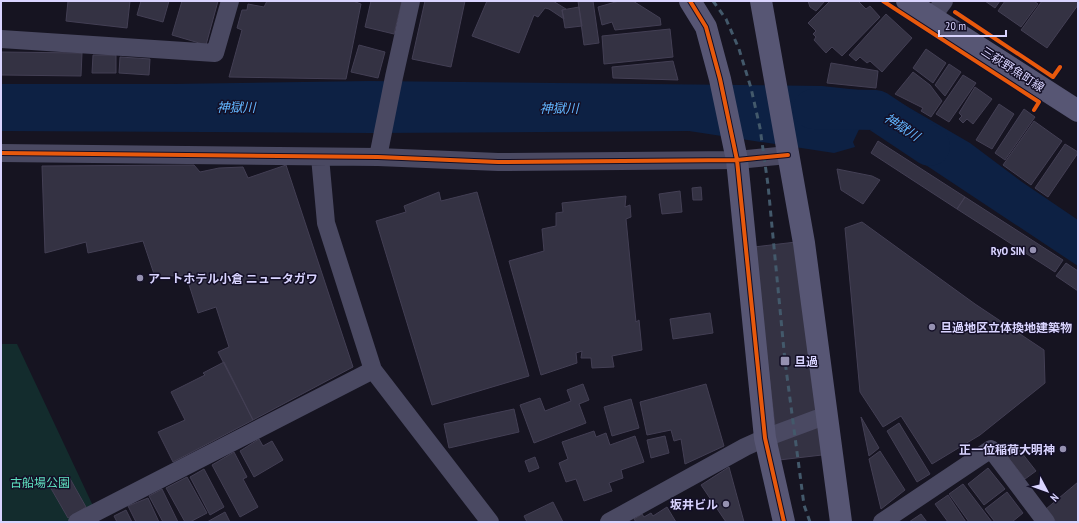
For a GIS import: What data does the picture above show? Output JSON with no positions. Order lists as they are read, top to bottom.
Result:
{
  "streets": {
    "street": ["三萩野魚町線"]
  },
  "water": ["神獄川"],
  "parks": ["古船場公園"],
  "places": {
    "other": [
      "RyO SIN",
      "アートホテル小倉 ニュータガワ",
      "旦過地区立体換地建築物",
      "正一位稲荷大明神",
      "坂井ビル"
    ],
    "transit": ["旦過"]
  },
  "scale_bar": "20 m",
  "north": "bottom right"
}
